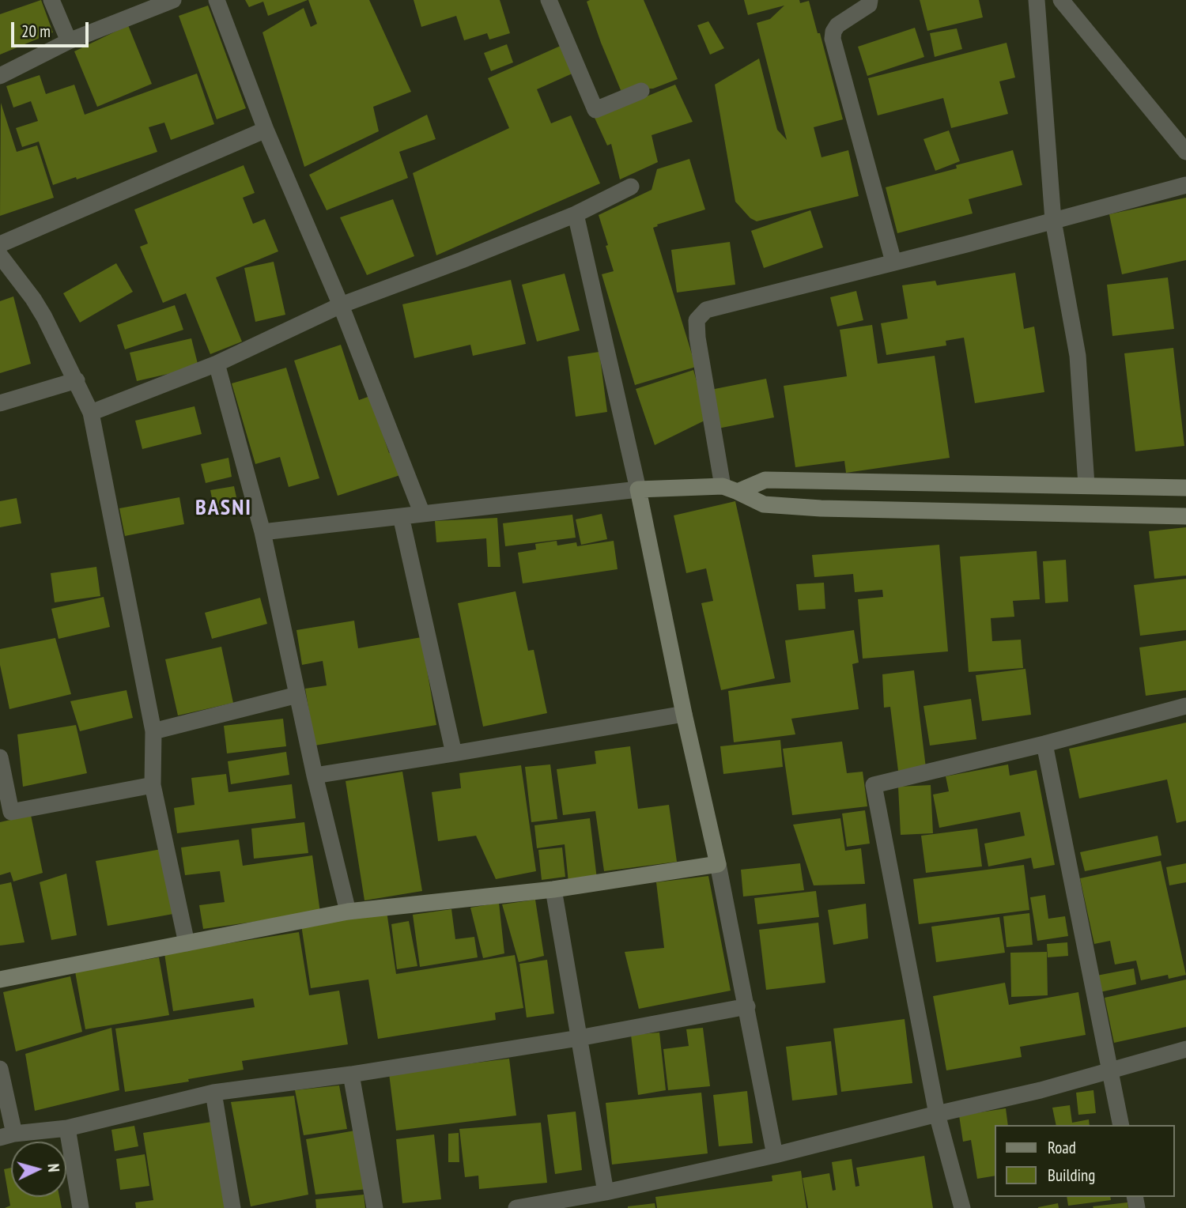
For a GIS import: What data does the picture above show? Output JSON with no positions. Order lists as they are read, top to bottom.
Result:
{
  "districts": ["BASNI"],
  "legend": ["Road", "Building"],
  "scale_bar": "20 m",
  "north": "right"
}
